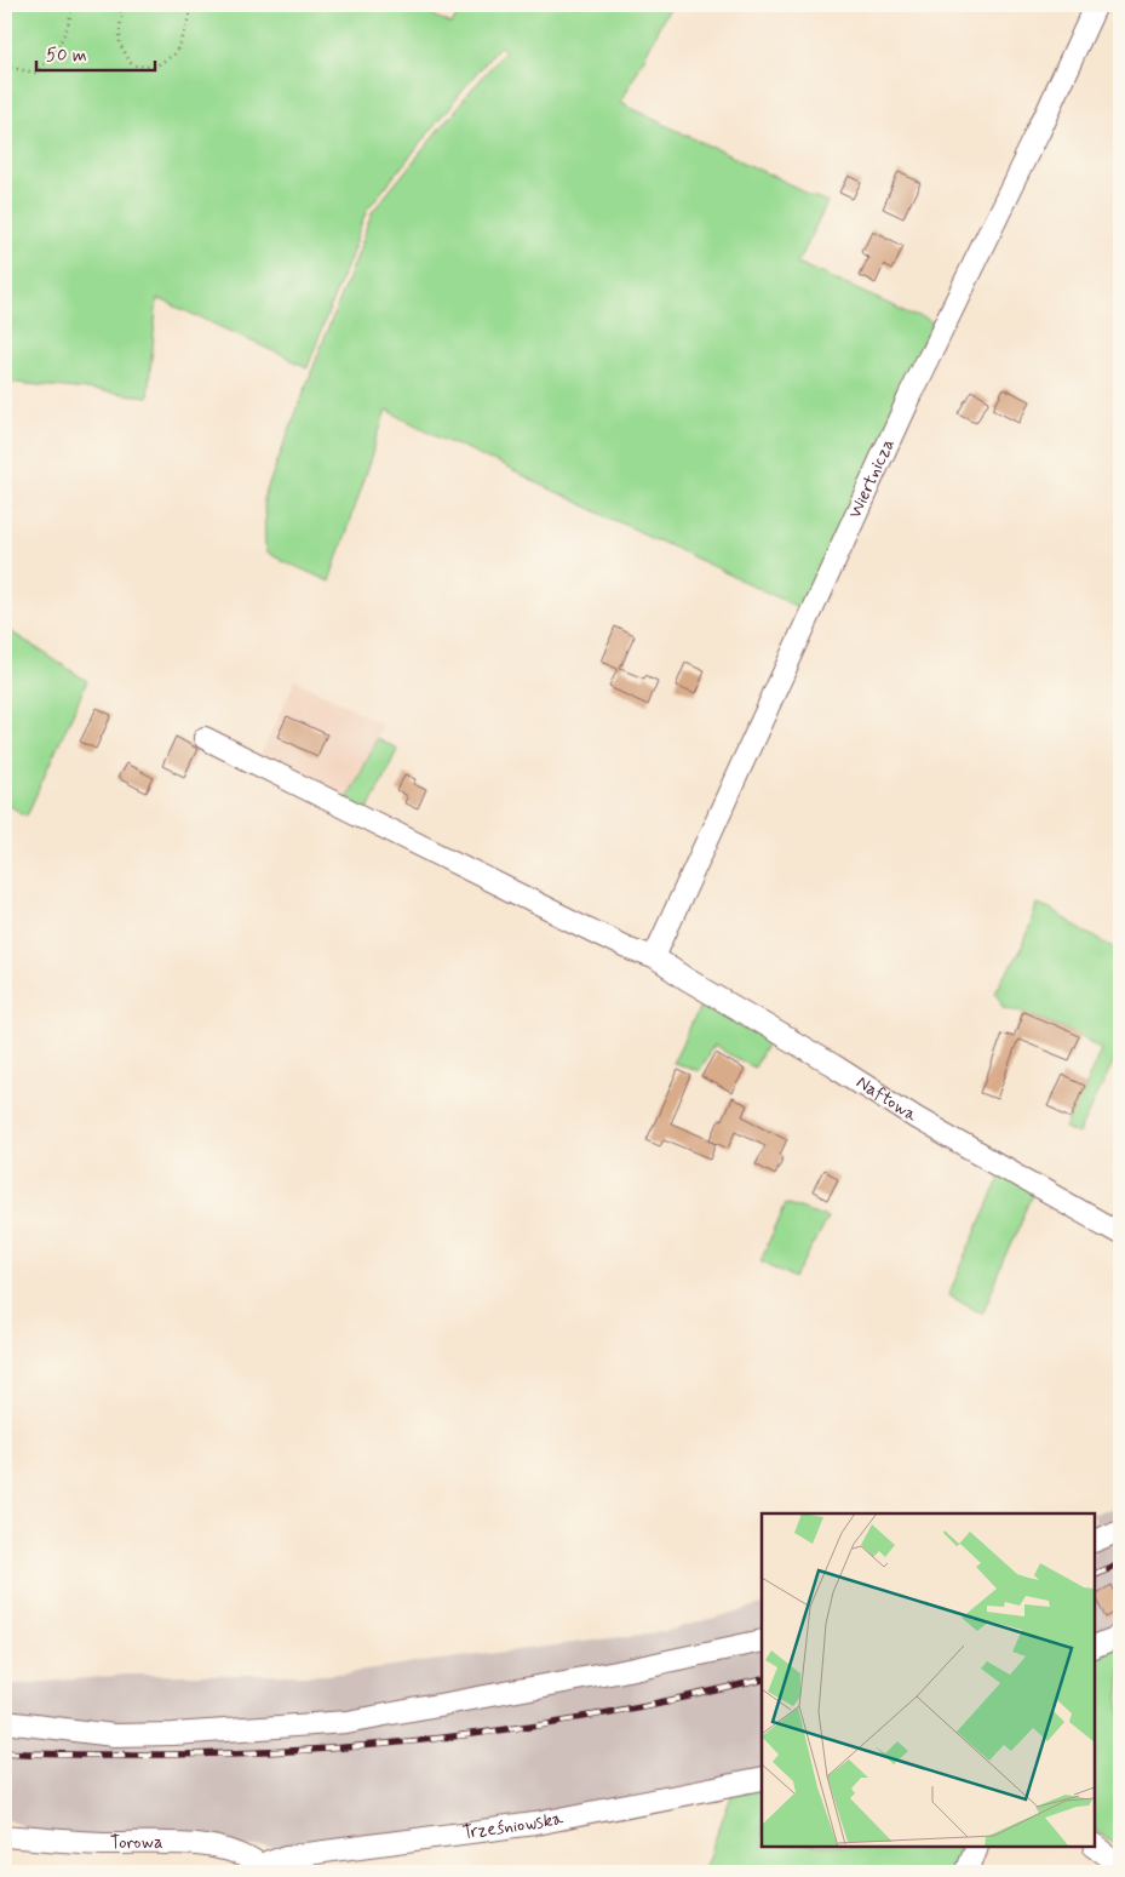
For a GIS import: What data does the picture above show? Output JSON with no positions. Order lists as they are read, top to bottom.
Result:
{
  "streets": {
    "street": [
      "Wiertnicza",
      "Naftowa",
      "Trześniowska",
      "Torowa"
    ]
  },
  "crossings": [
    ["Wiertnicza", "Naftowa"],
    ["Trześniowska", "Torowa"]
  ],
  "scale_bar": "50 m"
}
